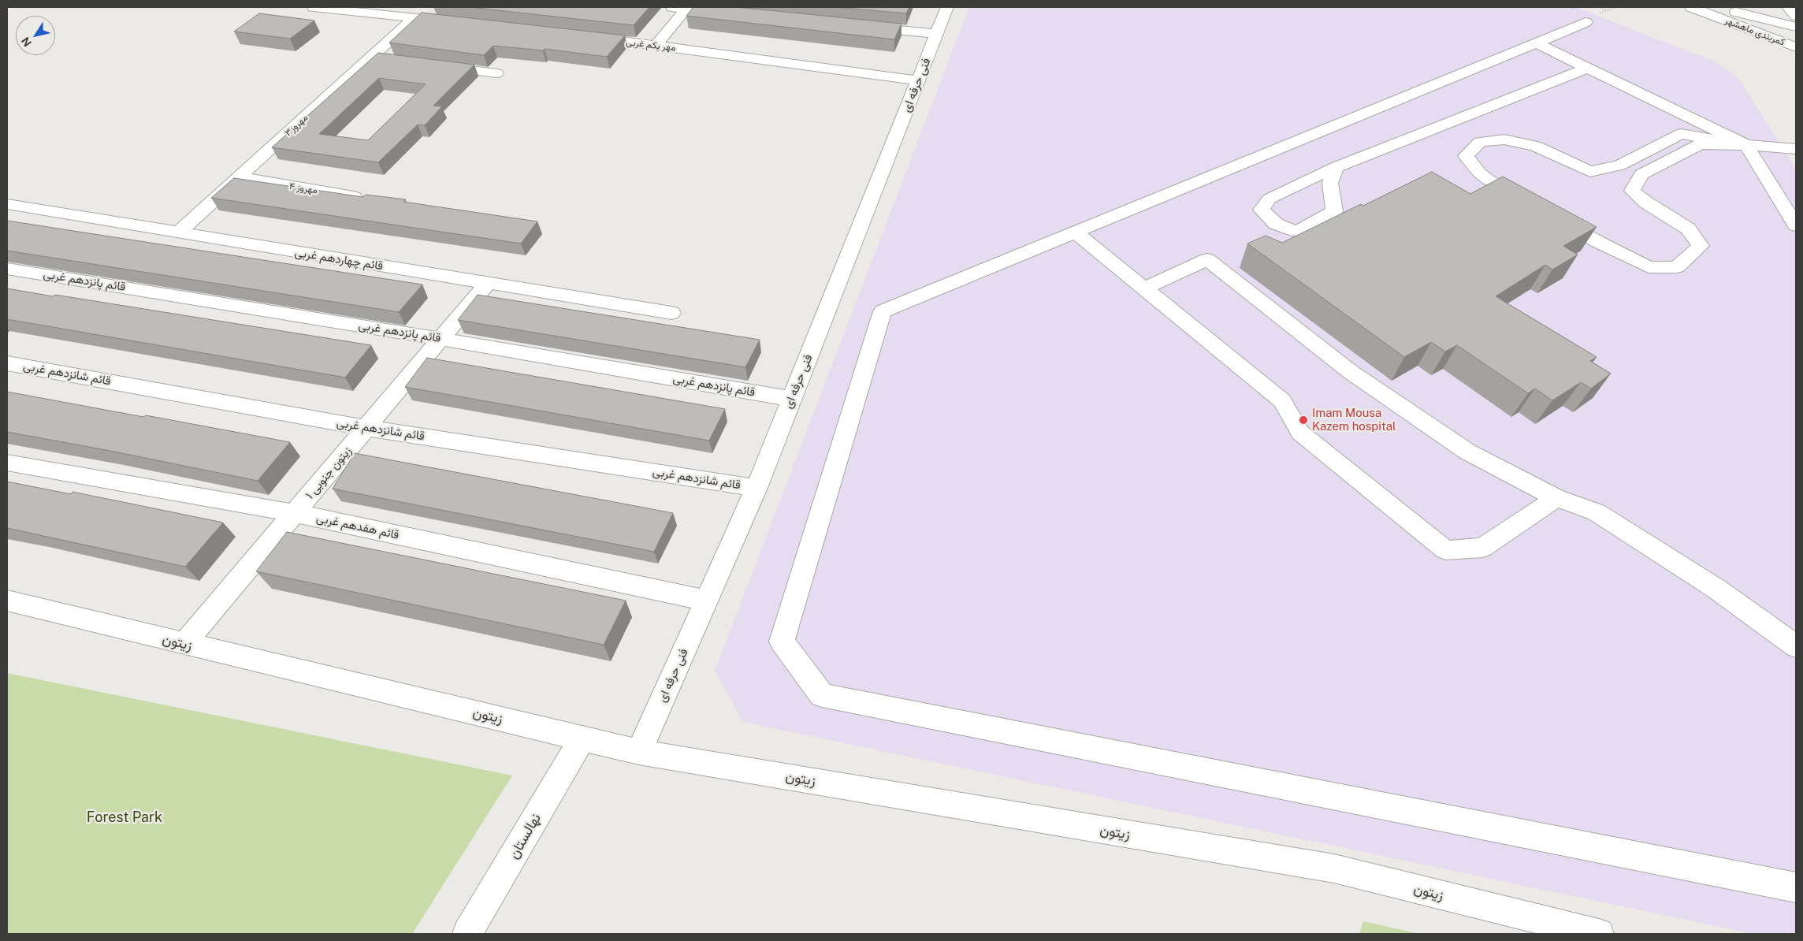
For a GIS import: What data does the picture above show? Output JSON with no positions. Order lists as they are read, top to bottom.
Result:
{
  "streets": {
    "street": [
      "کمربندی ماهشهر",
      "مهر یکم غربی",
      "فنی حرفه ای",
      "مهروز۳",
      "مهروز ۴",
      "قائم چهاردهم غربی",
      "قائم پانزدهم غربی",
      "قائم شانزدهم غربی",
      "زیتون جنوبی ۱",
      "قائم هفدهم غربی",
      "زیتون",
      "نهالستان"
    ]
  },
  "crossings": [
    ["مهر یکم غربی", "فنی حرفه ای"],
    ["فنی حرفه ای", "قائم پانزدهم غربی"],
    ["فنی حرفه ای", "قائم شانزدهم غربی"],
    ["فنی حرفه ای", "قائم هفدهم غربی"],
    ["فنی حرفه ای", "زیتون"],
    ["مهروز۳", "مهروز ۴"],
    ["مهروز۳", "قائم چهاردهم غربی"],
    ["قائم چهاردهم غربی", "زیتون جنوبی ۱"],
    ["قائم پانزدهم غربی", "زیتون جنوبی ۱"],
    ["قائم شانزدهم غربی", "زیتون جنوبی ۱"],
    ["زیتون جنوبی ۱", "قائم هفدهم غربی"],
    ["زیتون جنوبی ۱", "زیتون"],
    ["زیتون", "نهالستان"]
  ],
  "parks": ["Forest Park"],
  "places": ["Imam Mousa Kazem hospital"],
  "north": "bottom left"
}
